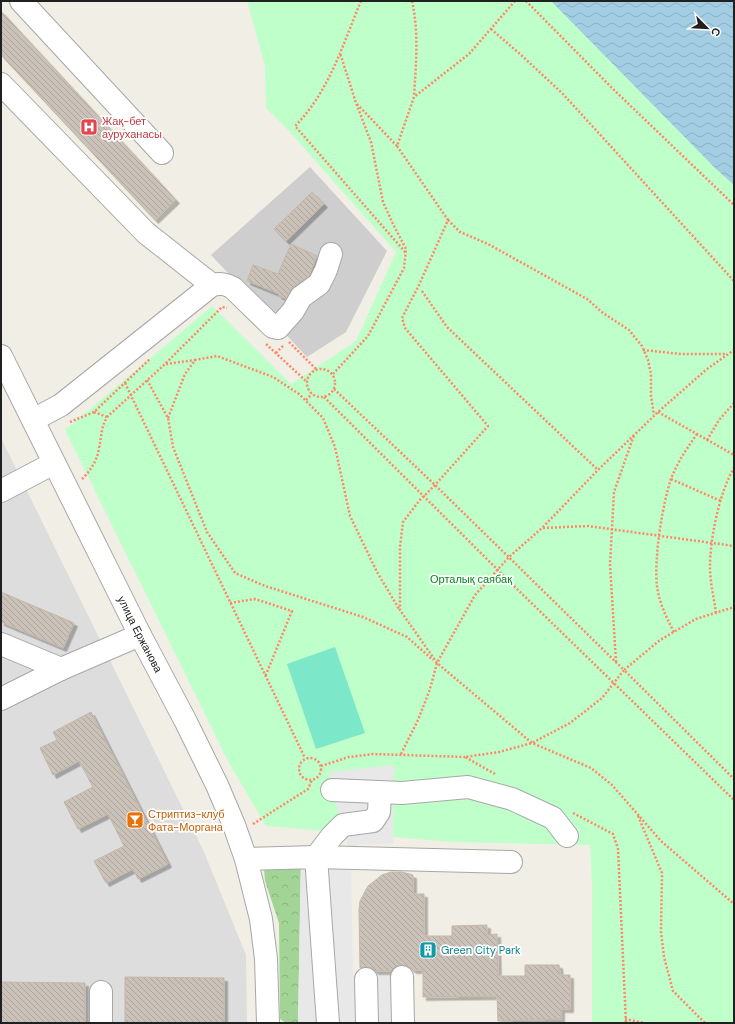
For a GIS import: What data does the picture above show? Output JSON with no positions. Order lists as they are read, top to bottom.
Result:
{
  "streets": {
    "street": ["улица Ержанова"]
  },
  "parks": ["Орталық саябақ"],
  "places": {
    "hospital": ["Жақ-бет ауруханасы"],
    "bar": ["Стриптиз-клуб Фата-Моргана"],
    "building": ["Green City Park"]
  },
  "north": "bottom right"
}
